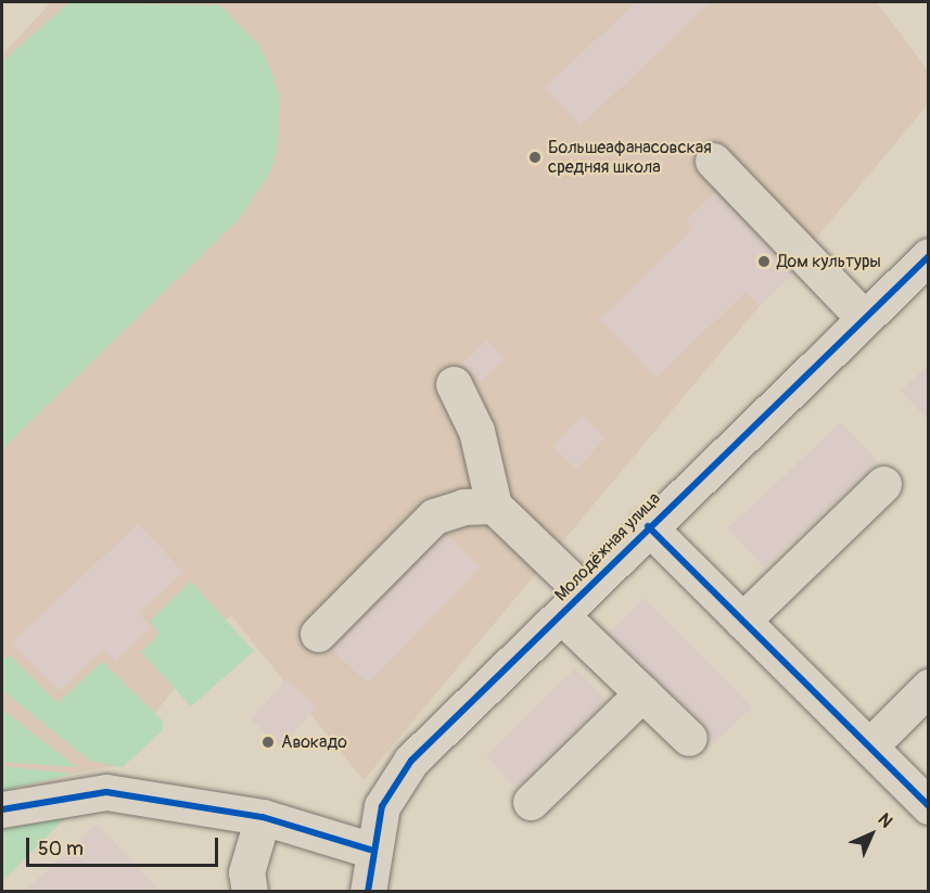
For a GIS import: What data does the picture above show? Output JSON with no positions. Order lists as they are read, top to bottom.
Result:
{
  "streets": {
    "street": ["Молодёжная улица"]
  },
  "places": ["Большеафанасовская средняя школа", "Дом культуры", "Авокадо"],
  "scale_bar": "50 m",
  "north": "top right"
}
